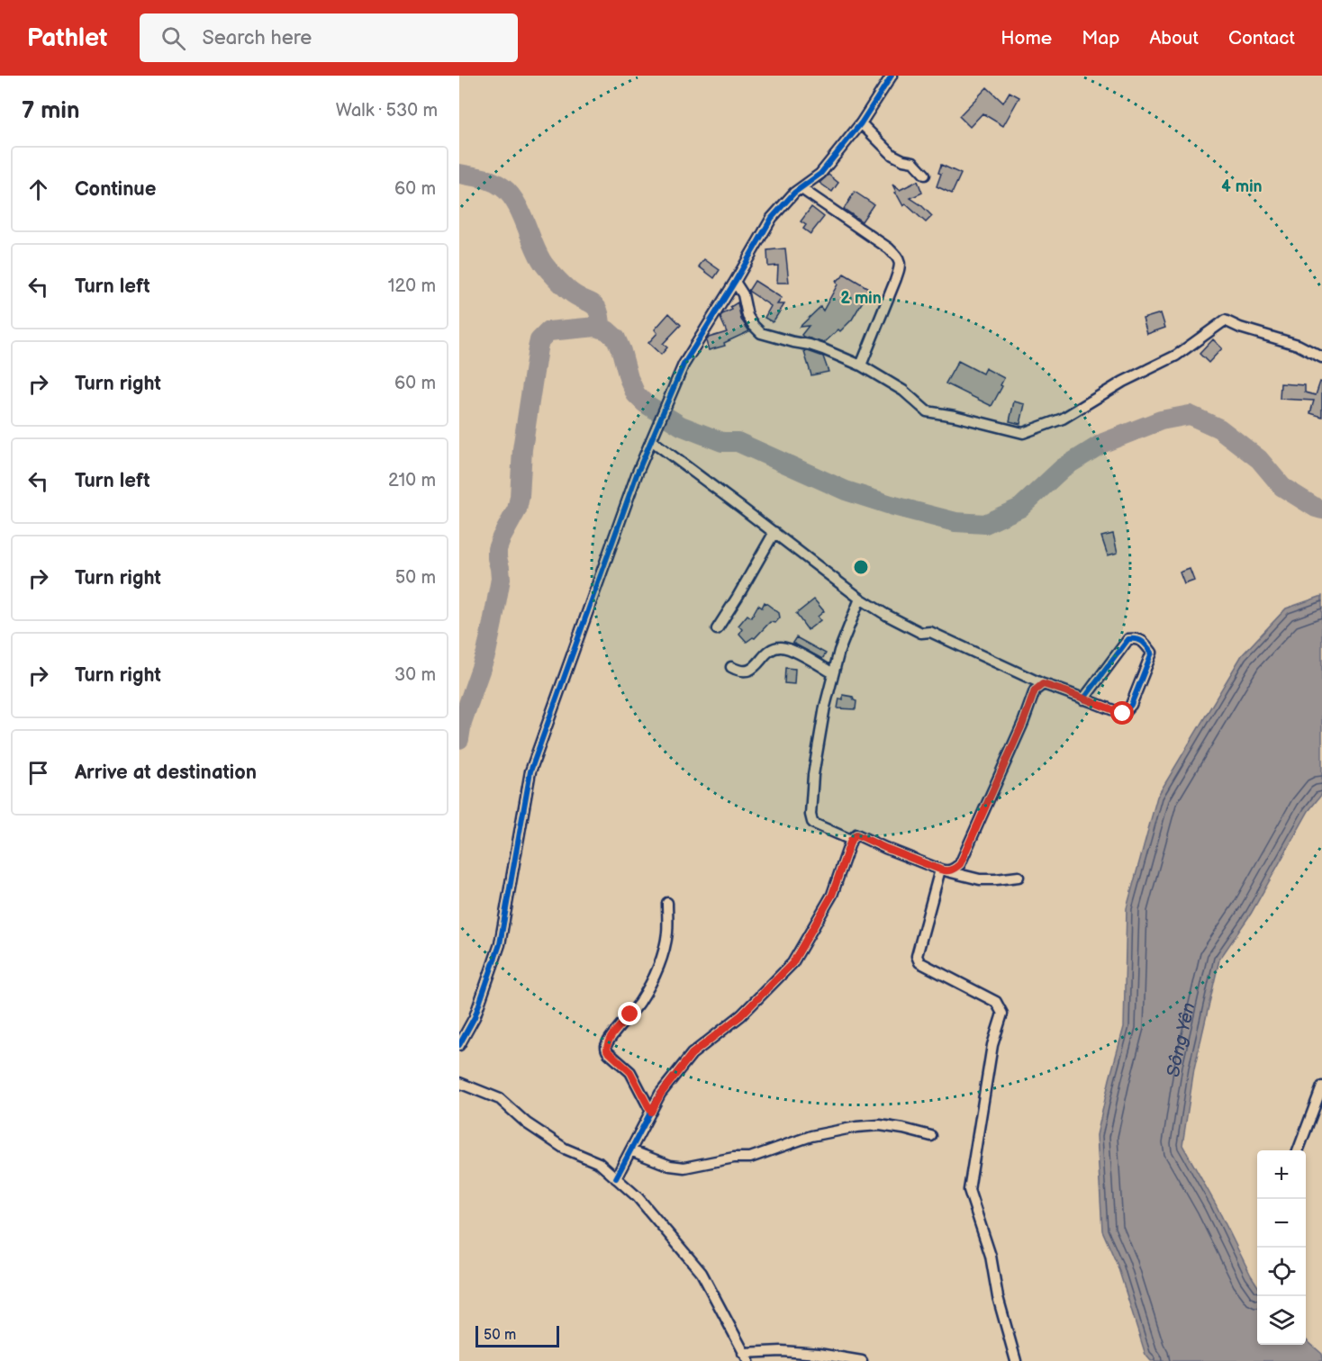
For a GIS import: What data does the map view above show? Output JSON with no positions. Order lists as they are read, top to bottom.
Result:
{
  "water": ["Sông Yên"],
  "scale_bar": "50 m",
  "page": {
    "header": "Pathlet",
    "search": "Search here",
    "nav": [
      "Home",
      "Map",
      "About",
      "Contact"
    ],
    "heading": ["7 min", "Walk · 530 m"],
    "list": [
      ["Continue", "60 m"],
      ["Turn left", "120 m"],
      ["Turn right", "60 m"],
      ["Turn left", "210 m"],
      ["Turn right", "50 m"],
      ["Turn right", "30 m"],
      "Arrive at destination"
    ],
    "map_buttons": ["+", "−"],
    "scale": "50 m"
  },
  "rings": ["4 min", "2 min"]
}
